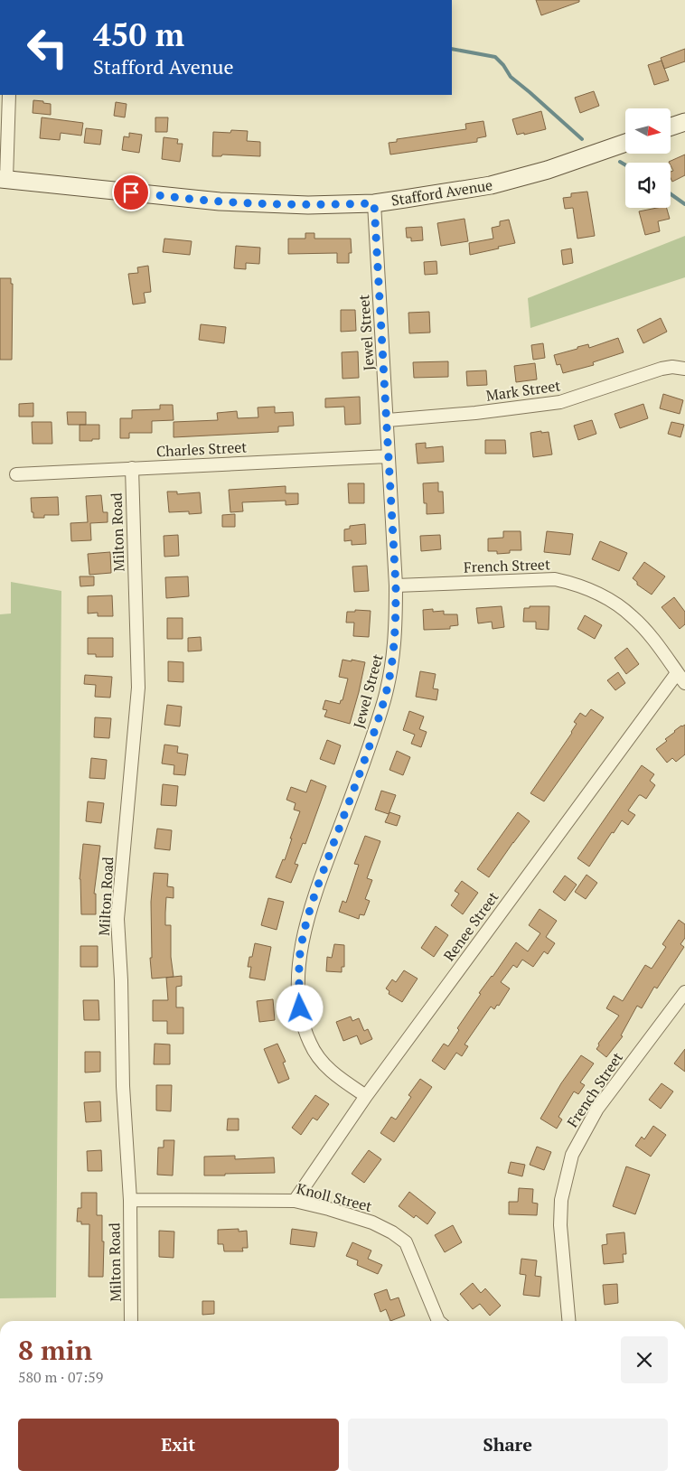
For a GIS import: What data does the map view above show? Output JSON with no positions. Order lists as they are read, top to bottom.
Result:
{
  "streets": {
    "main road": ["Stafford Avenue"],
    "street": [
      "Jewel Street",
      "Mark Street",
      "Charles Street",
      "Milton Road",
      "French Street",
      "Renee Street",
      "Knoll Street"
    ]
  },
  "crossings": [
    ["Stafford Avenue", "Jewel Street"],
    ["Jewel Street", "Mark Street"],
    ["Jewel Street", "Charles Street"],
    ["Jewel Street", "French Street"],
    ["Jewel Street", "Renee Street"],
    ["Charles Street", "Milton Road"],
    ["Milton Road", "Knoll Street"],
    ["French Street", "Renee Street"],
    ["Renee Street", "Knoll Street"]
  ],
  "north": "right",
  "page": {
    "turn": ["450 m", "Stafford Avenue"],
    "heading": ["8 min", "580 m · 07:59"],
    "buttons": ["Exit", "Share"]
  }
}
